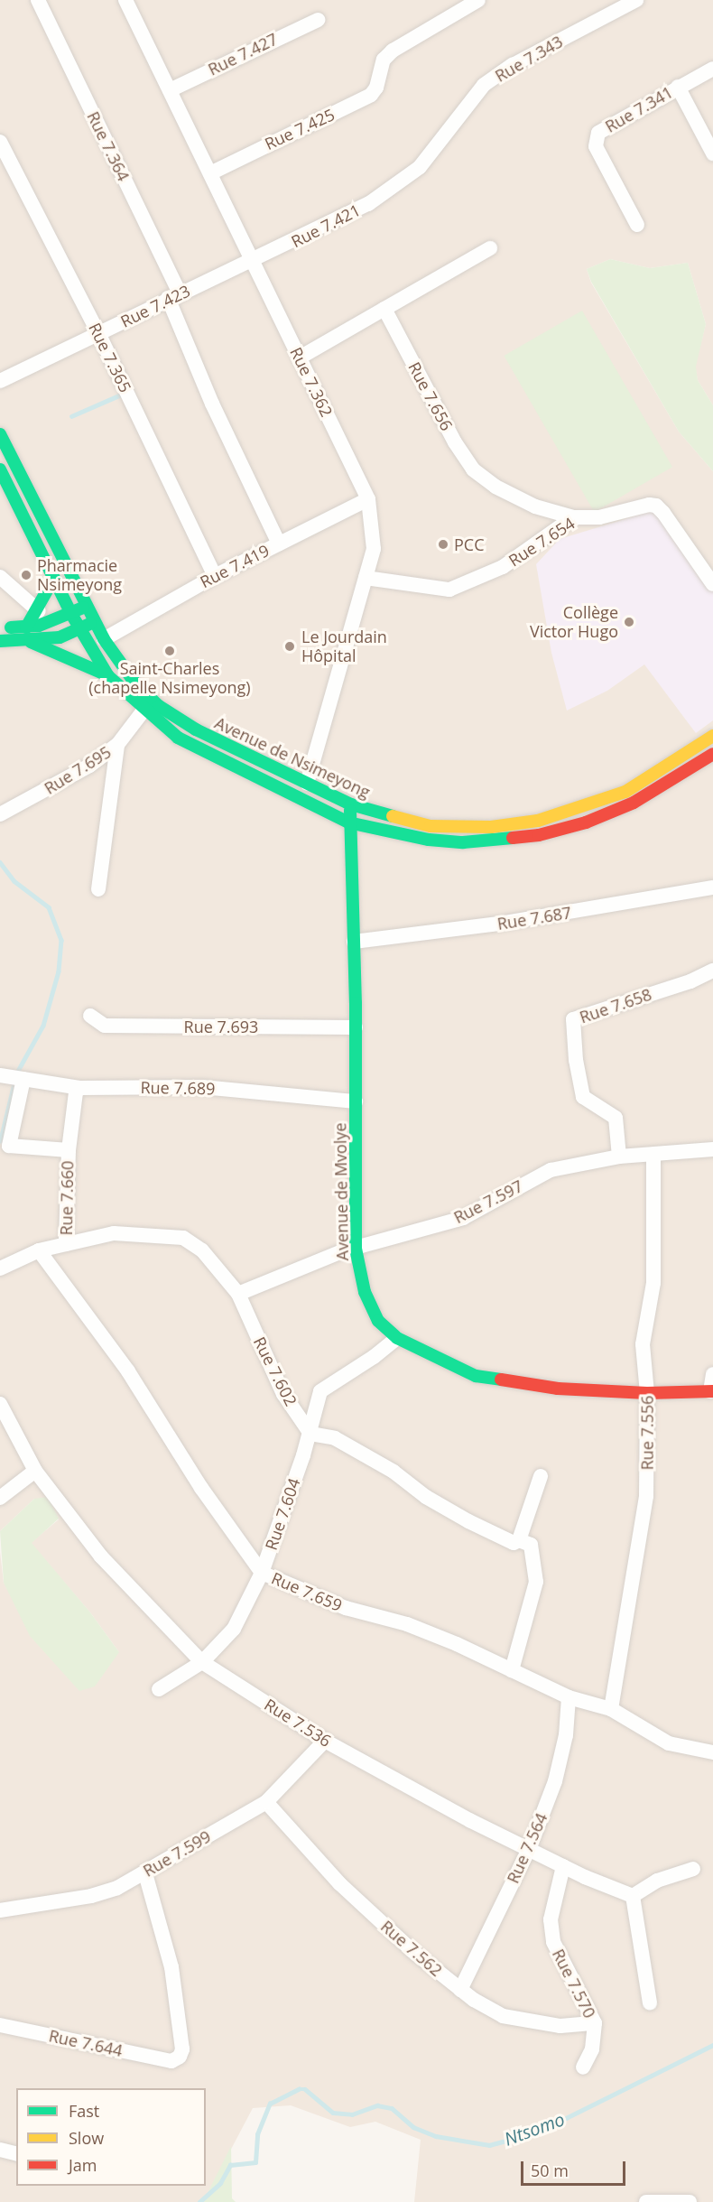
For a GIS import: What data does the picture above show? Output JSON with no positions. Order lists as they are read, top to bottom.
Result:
{
  "streets": {
    "main road": ["Avenue de Nsimeyong", "Avenue de Mvolye"],
    "street": [
      "Rue 7.427",
      "Rue 7.343",
      "Rue 7.341",
      "Rue 7.425",
      "Rue 7.364",
      "Rue 7.421",
      "Rue 7.423",
      "Rue 7.365",
      "Rue 7.362",
      "Rue 7.656",
      "Rue 7.654",
      "Rue 7.419",
      "Rue 7.695",
      "Rue 7.687",
      "Rue 7.658",
      "Rue 7.693",
      "Rue 7.689",
      "Rue 7.660",
      "Rue 7.597",
      "Rue 7.602",
      "Rue 7.556",
      "Rue 7.604",
      "Rue 7.659",
      "Rue 7.536",
      "Rue 7.564",
      "Rue 7.599",
      "Rue 7.562",
      "Rue 7.570",
      "Rue 7.644"
    ]
  },
  "crossings": [
    ["Rue 7.427", "Rue 7.362"],
    ["Rue 7.343", "Rue 7.421"],
    ["Rue 7.425", "Rue 7.362"],
    ["Rue 7.364", "Rue 7.423"],
    ["Rue 7.364", "Rue 7.419"],
    ["Rue 7.421", "Rue 7.423"],
    ["Rue 7.421", "Rue 7.362"],
    ["Rue 7.423", "Rue 7.365"],
    ["Rue 7.423", "Rue 7.362"],
    ["Rue 7.365", "Rue 7.419"],
    ["Rue 7.362", "Rue 7.654"],
    ["Rue 7.362", "Rue 7.419"],
    ["Rue 7.362", "Avenue de Nsimeyong"],
    ["Rue 7.656", "Rue 7.654"],
    ["Rue 7.419", "Avenue de Nsimeyong"],
    ["Avenue de Nsimeyong", "Rue 7.695"],
    ["Avenue de Nsimeyong", "Avenue de Mvolye"],
    ["Rue 7.687", "Avenue de Mvolye"],
    ["Rue 7.658", "Rue 7.597"],
    ["Rue 7.693", "Avenue de Mvolye"],
    ["Rue 7.689", "Avenue de Mvolye"],
    ["Rue 7.689", "Rue 7.660"],
    ["Avenue de Mvolye", "Rue 7.597"],
    ["Avenue de Mvolye", "Rue 7.556"],
    ["Avenue de Mvolye", "Rue 7.604"],
    ["Rue 7.660", "Rue 7.602"],
    ["Rue 7.597", "Rue 7.602"],
    ["Rue 7.597", "Rue 7.556"],
    ["Rue 7.602", "Rue 7.604"],
    ["Rue 7.602", "Rue 7.659"],
    ["Rue 7.556", "Rue 7.659"],
    ["Rue 7.604", "Rue 7.659"],
    ["Rue 7.604", "Rue 7.536"],
    ["Rue 7.659", "Rue 7.564"],
    ["Rue 7.536", "Rue 7.564"],
    ["Rue 7.536", "Rue 7.599"],
    ["Rue 7.536", "Rue 7.570"],
    ["Rue 7.564", "Rue 7.562"],
    ["Rue 7.599", "Rue 7.562"],
    ["Rue 7.599", "Rue 7.644"],
    ["Rue 7.562", "Rue 7.570"]
  ],
  "water": ["Ntsomo"],
  "places": [
    "PCC",
    "Pharmacie Nsimeyong",
    "Collège Victor Hugo",
    "Le Jourdain Hôpital",
    "Saint-Charles (chapelle Nsimeyong)"
  ],
  "legend": ["Fast", "Slow", "Jam"],
  "scale_bar": "50 m"
}
